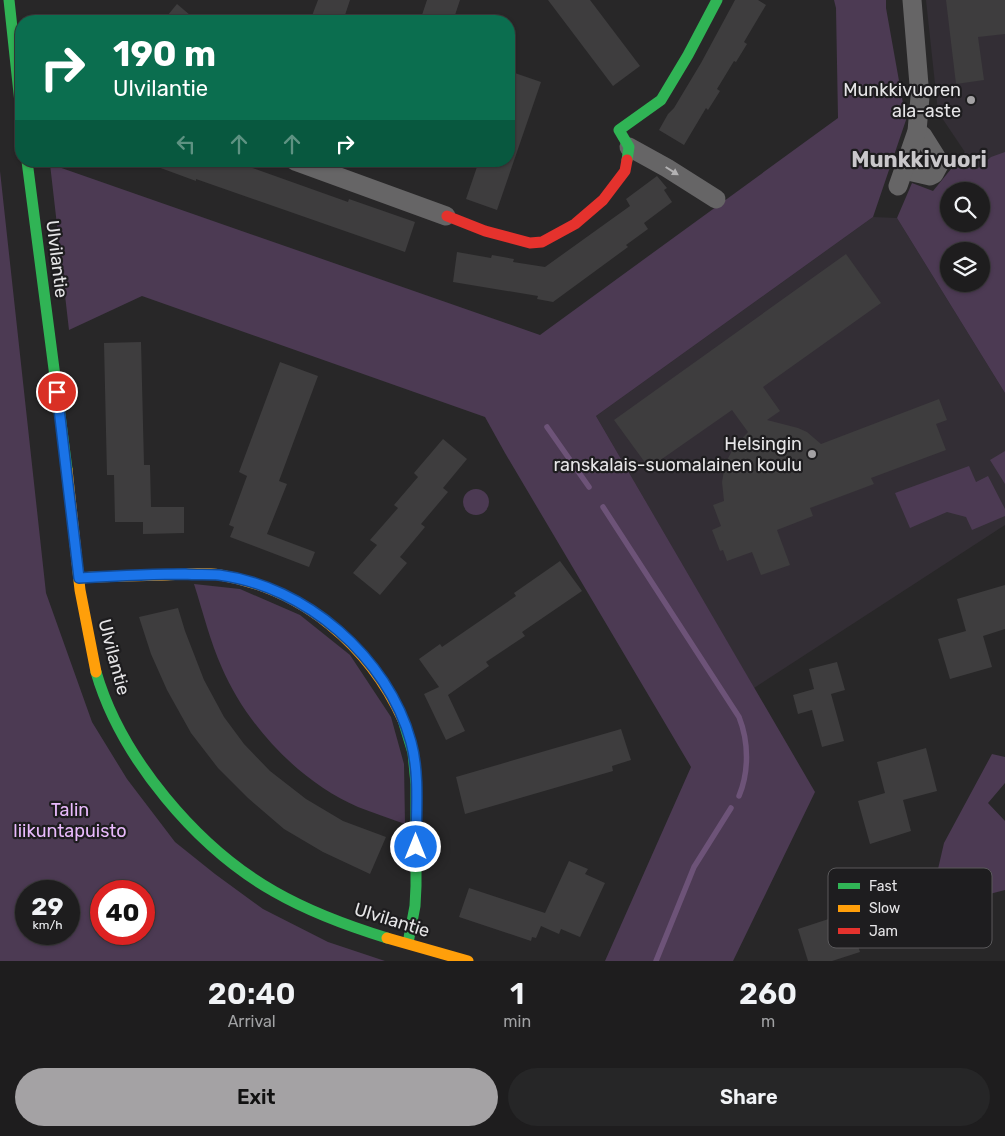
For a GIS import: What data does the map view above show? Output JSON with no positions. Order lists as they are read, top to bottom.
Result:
{
  "streets": {
    "street": ["Ulvilantie"]
  },
  "districts": ["Munkkivuori"],
  "parks": ["Talin liikuntapuisto"],
  "places": ["Munkkivuoren ala-aste", "Helsingin ranskalais-suomalainen koulu"],
  "legend": ["Fast", "Slow", "Jam"],
  "page": {
    "turn": ["190 m", "Ulvilantie"],
    "speed": "29 km/h",
    "limit": "40",
    "eta": [
      "20:40",
      "Arrival",
      "1",
      "min",
      "260",
      "m"
    ],
    "buttons": ["Exit", "Share"]
  }
}
